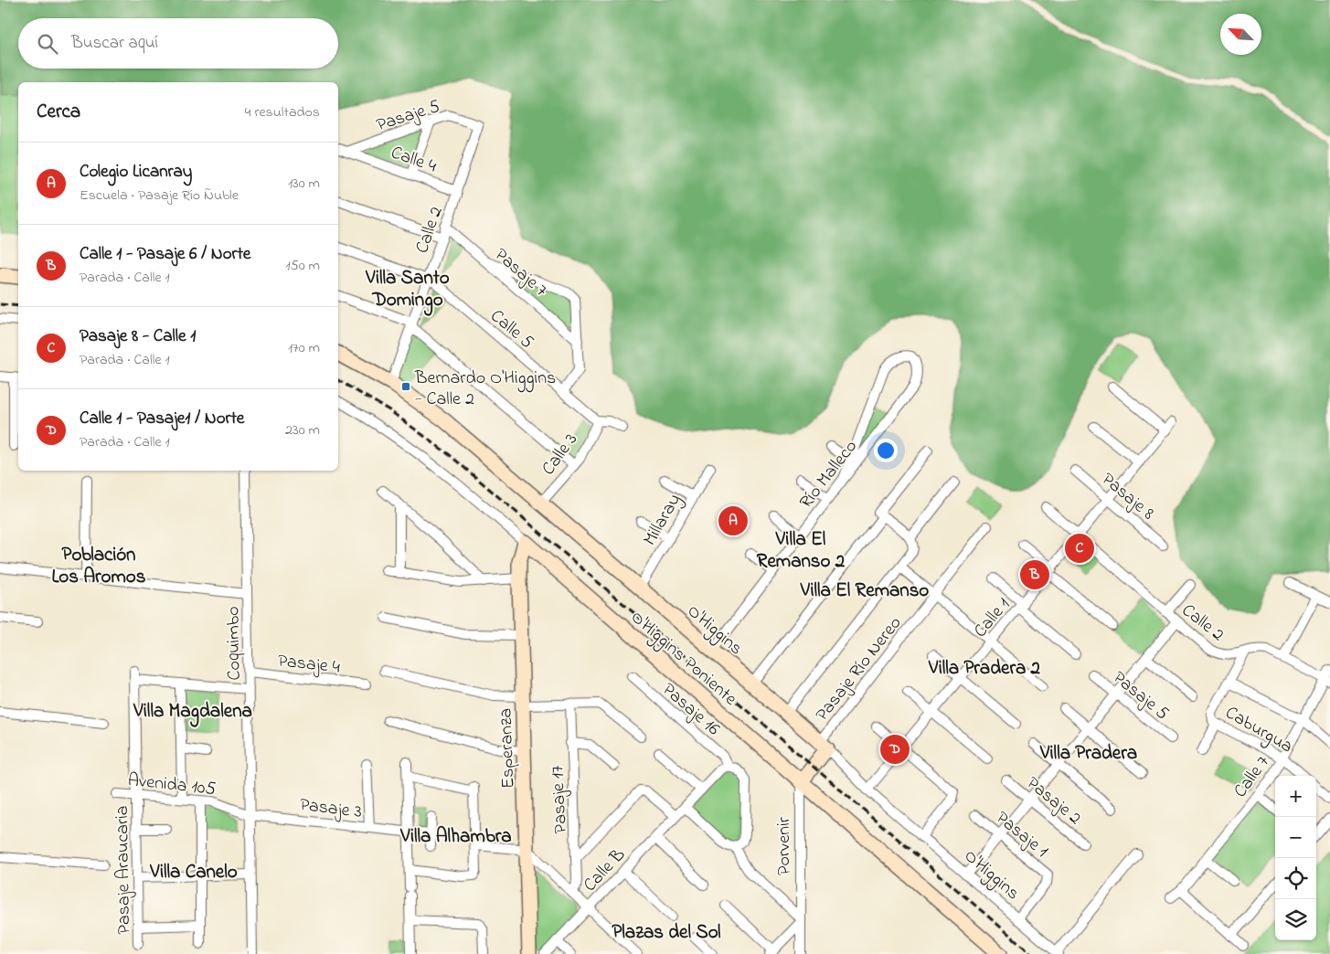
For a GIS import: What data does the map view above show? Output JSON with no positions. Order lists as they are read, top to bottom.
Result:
{
  "streets": {
    "street": [
      "Pasaje 5",
      "Calle 4",
      "Calle 2",
      "Pasaje 7",
      "Calle 5",
      "Calle 3",
      "Río Malleco",
      "Pasaje 8",
      "Millaray",
      "Calle 1",
      "O'Higgins",
      "Coquimbo",
      "O'Higgins Poniente",
      "Pasaje 4",
      "Pasaje Río Nereo",
      "Pasaje 16",
      "Caburgua",
      "Esperanza",
      "Calle 7",
      "Avenida 105",
      "Pasaje 17",
      "Pasaje 2",
      "Pasaje 3",
      "Pasaje 1",
      "Porvenir",
      "Calle B",
      "Pasaje Araucaria"
    ]
  },
  "crossings": [
    ["Pasaje 5", "Calle 4"],
    ["Pasaje 5", "Calle 2"],
    ["Calle 4", "Calle 2"],
    ["Calle 2", "Pasaje 7"],
    ["Calle 2", "Calle 5"],
    ["Calle 2", "Calle 1"],
    ["Calle 2", "O'Higgins"],
    ["Calle 2", "Caburgua"],
    ["Calle 2", "Calle 7"],
    ["Calle 5", "Calle 3"],
    ["Calle 3", "O'Higgins"],
    ["Río Malleco", "O'Higgins"],
    ["Pasaje 8", "Calle 1"],
    ["Millaray", "O'Higgins"],
    ["Calle 1", "O'Higgins"],
    ["O'Higgins", "Pasaje Río Nereo"],
    ["O'Higgins", "Pasaje 1"],
    ["Coquimbo", "Pasaje 4"],
    ["Coquimbo", "Avenida 105"],
    ["Coquimbo", "Pasaje 3"],
    ["O'Higgins Poniente", "Esperanza"],
    ["O'Higgins Poniente", "Porvenir"],
    ["Pasaje 16", "Calle B"],
    ["Caburgua", "Calle 7"],
    ["Avenida 105", "Pasaje 3"],
    ["Avenida 105", "Pasaje Araucaria"]
  ],
  "districts": [
    "Villa Santo Domingo",
    "Villa El Remanso 2",
    "Población Los Aromos",
    "Villa El Remanso",
    "Villa Pradera 2",
    "Villa Magdalena",
    "Villa Pradera",
    "Villa Alhambra",
    "Villa Canelo",
    "Plazas del Sol"
  ],
  "places": {
    "transit": ["Bernardo O'Higgins - Calle 2"]
  },
  "north": "top left",
  "page": {
    "search": "Buscar aquí",
    "heading": ["Cerca", "4 resultados"],
    "list": [
      {
        "mark": "A",
        "name": "Colegio Licanray",
        "note": "Escuela · Pasaje Río Ñuble",
        "value": "130 m"
      },
      {
        "mark": "B",
        "name": "Calle 1 - Pasaje 6 / Norte",
        "note": "Parada · Calle 1",
        "value": "150 m"
      },
      {
        "mark": "C",
        "name": "Pasaje 8 - Calle 1",
        "note": "Parada · Calle 1",
        "value": "170 m"
      },
      {
        "mark": "D",
        "name": "Calle 1 - Pasaje1 / Norte",
        "note": "Parada · Calle 1",
        "value": "230 m"
      }
    ],
    "pins": [
      "A",
      "C",
      "B",
      "D"
    ],
    "map_buttons": ["+", "−"]
  }
}
